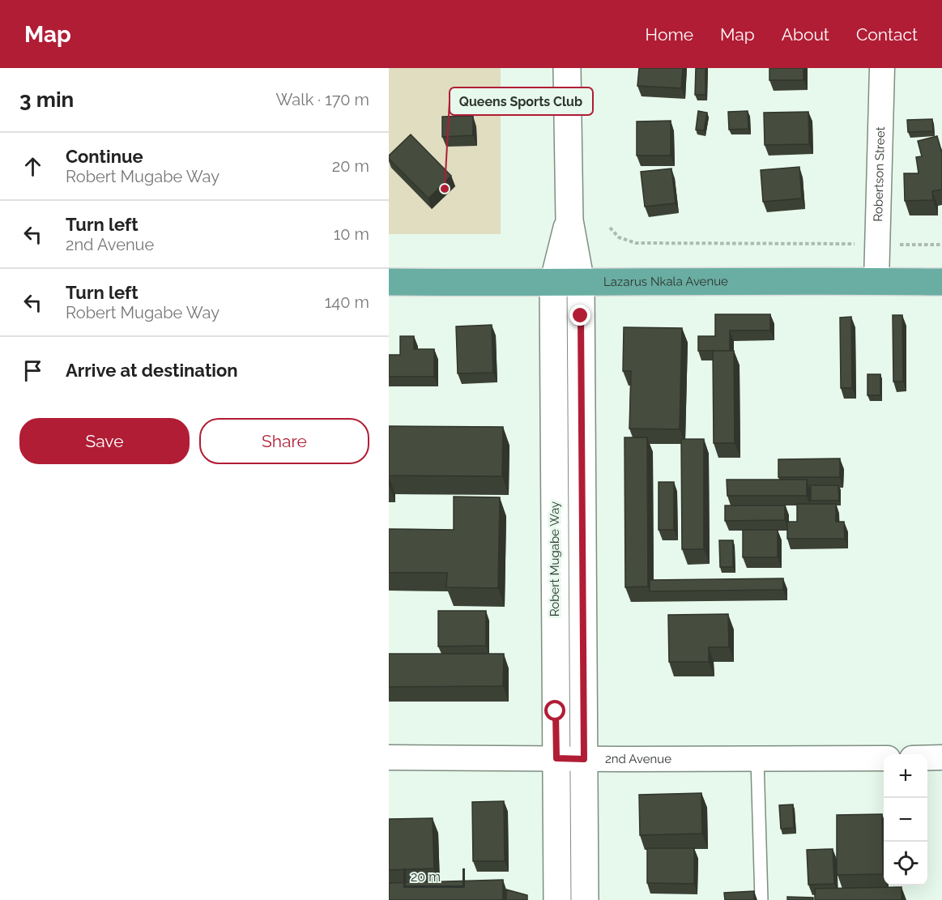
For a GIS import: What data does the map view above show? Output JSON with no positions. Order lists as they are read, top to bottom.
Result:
{
  "streets": {
    "highway": ["Lazarus Nkala Avenue"],
    "main road": ["Robert Mugabe Way"],
    "street": ["Robertson Street", "2nd Avenue"]
  },
  "crossings": [
    ["Robertson Street", "Lazarus Nkala Avenue"],
    ["Lazarus Nkala Avenue", "Robert Mugabe Way"],
    ["Robert Mugabe Way", "2nd Avenue"]
  ],
  "places": ["Queens Sports Club"],
  "scale_bar": "20 m",
  "page": {
    "header": "Map",
    "nav": [
      "Home",
      "Map",
      "About",
      "Contact"
    ],
    "heading": ["3 min", "Walk · 170 m"],
    "list": [
      ["Continue", "Robert Mugabe Way", "20 m"],
      ["Turn left", "2nd Avenue", "10 m"],
      ["Turn left", "Robert Mugabe Way", "140 m"],
      "Arrive at destination"
    ],
    "buttons": ["Save", "Share"],
    "map_buttons": ["+", "−"],
    "scale": "20 m"
  }
}
